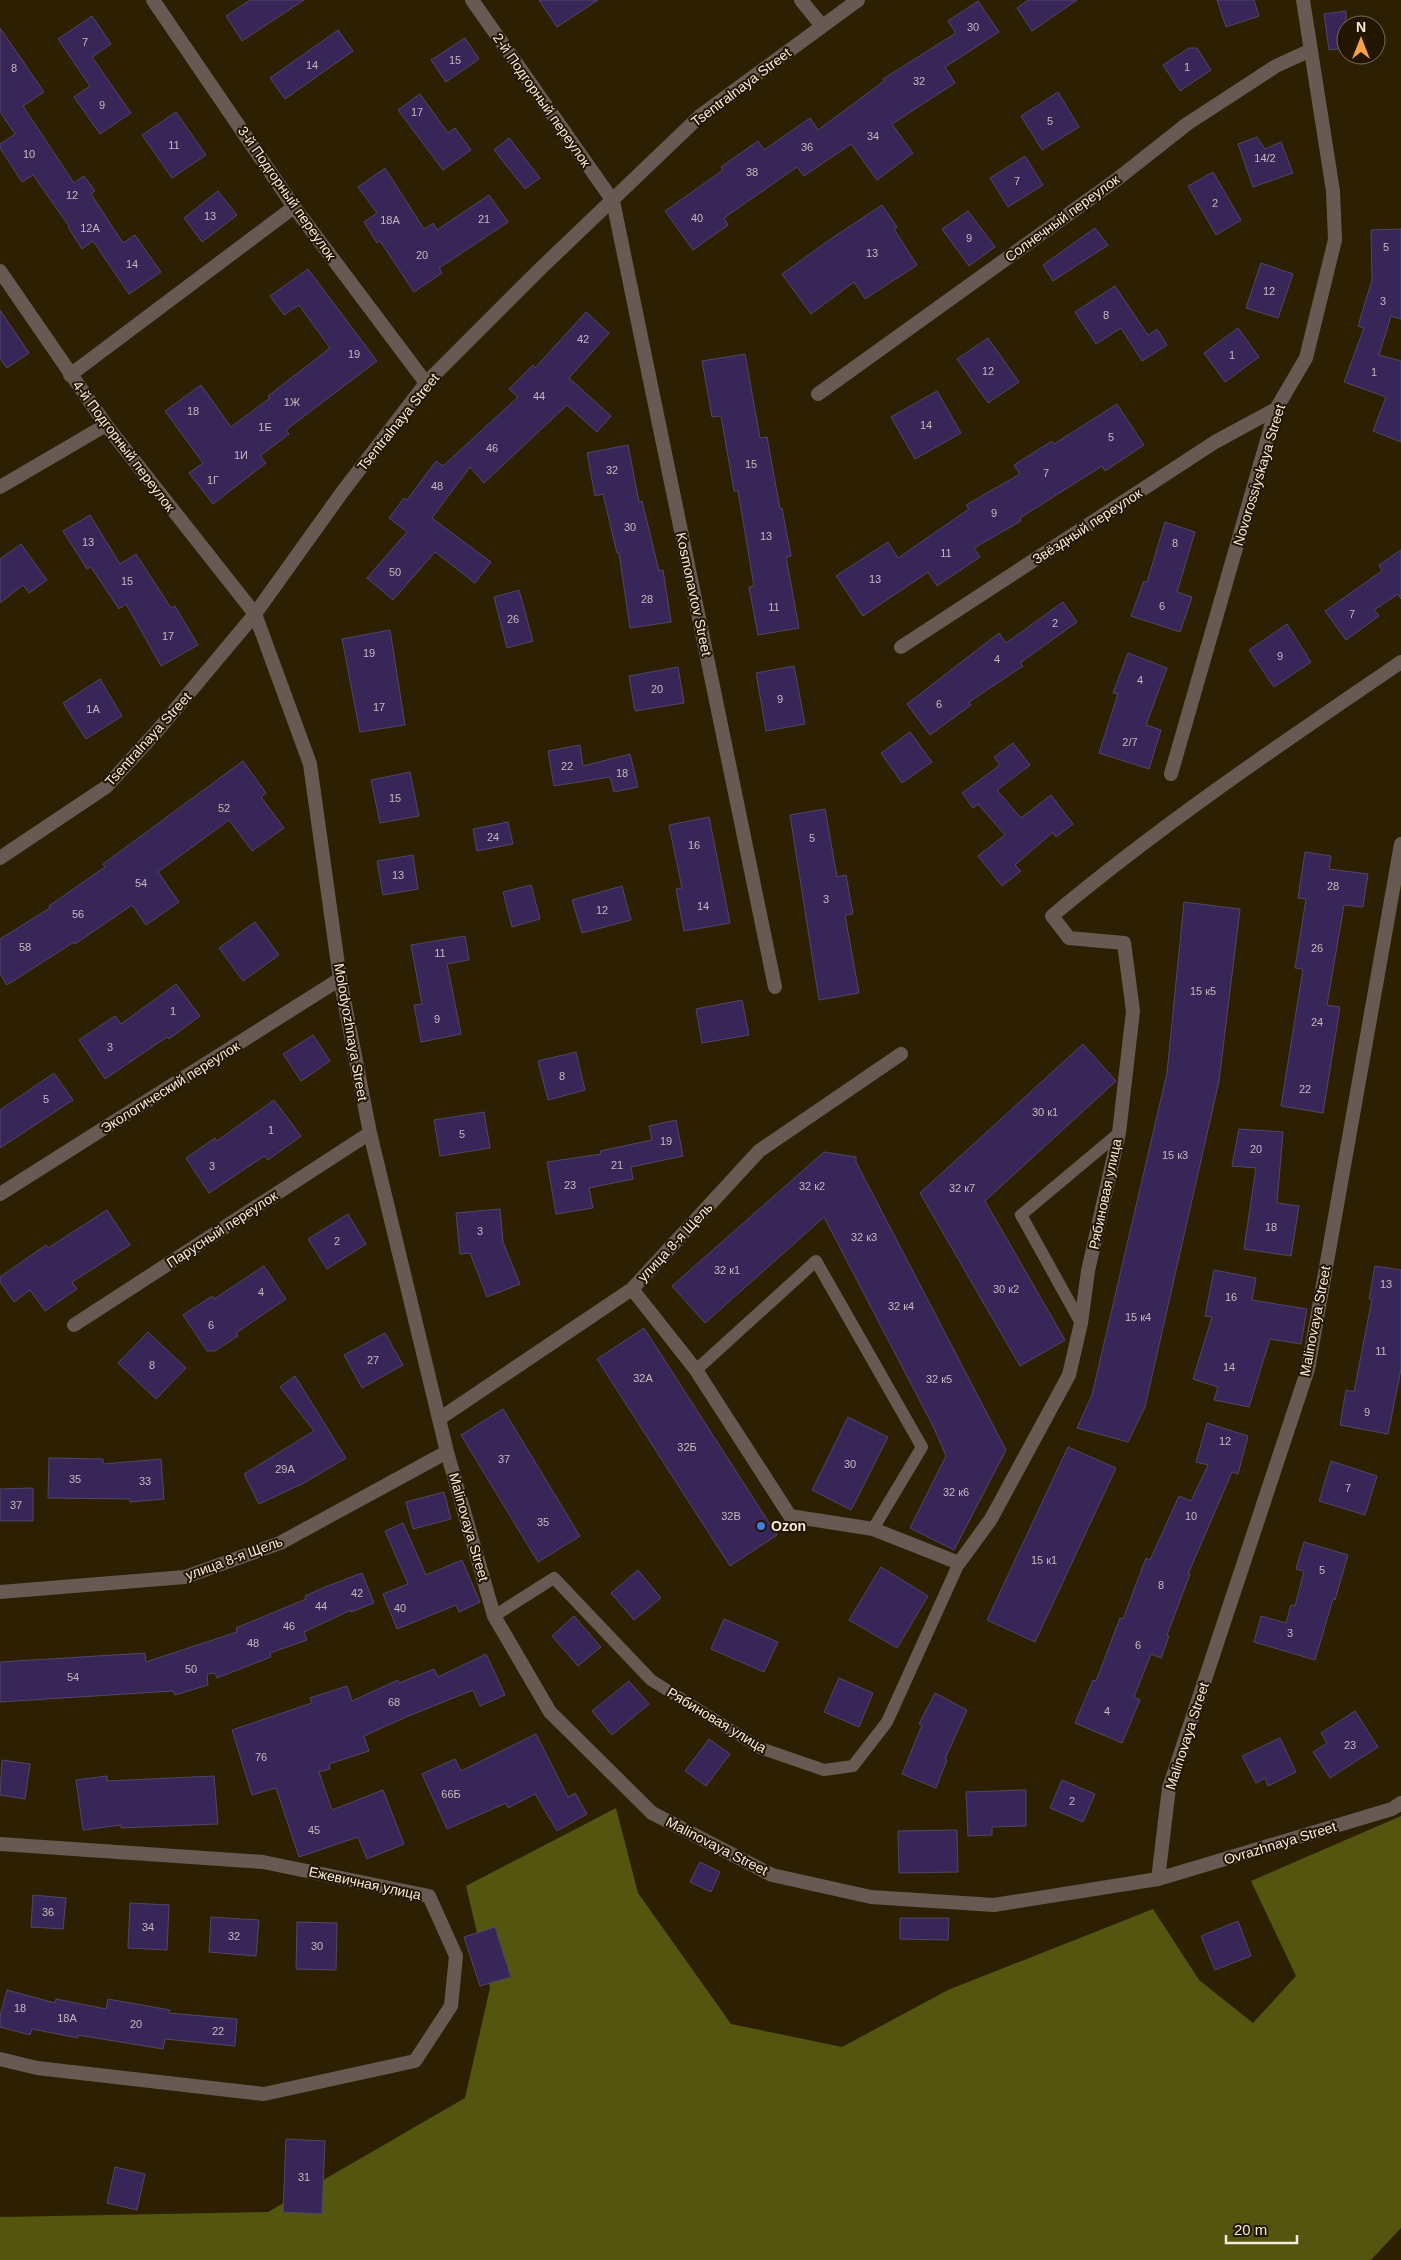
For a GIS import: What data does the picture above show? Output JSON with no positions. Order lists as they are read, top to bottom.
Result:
{
  "streets": {
    "street": [
      "Tsentralnaya Street",
      "2-й Подгорный переулок",
      "3-й Подгорный переулок",
      "Солнечный переулок",
      "4-й Подгорный переулок",
      "Novorossiyskaya Street",
      "Звёздный переулок",
      "Kosmonavtov Street",
      "Molodyozhnaya Street",
      "Экологический переулок",
      "Рябиновая улица",
      "Парусный переулок",
      "улица 8-я Щель",
      "Malinovaya Street",
      "Ovrazhnaya Street",
      "Ежевичная улица"
    ]
  },
  "crossings": [
    ["Tsentralnaya Street", "2-й Подгорный переулок"],
    ["Tsentralnaya Street", "3-й Подгорный переулок"],
    ["Tsentralnaya Street", "4-й Подгорный переулок"],
    ["Tsentralnaya Street", "Kosmonavtov Street"],
    ["Tsentralnaya Street", "Molodyozhnaya Street"],
    ["2-й Подгорный переулок", "Kosmonavtov Street"],
    ["Солнечный переулок", "Novorossiyskaya Street"],
    ["4-й Подгорный переулок", "Molodyozhnaya Street"],
    ["Novorossiyskaya Street", "Звёздный переулок"],
    ["Molodyozhnaya Street", "Экологический переулок"],
    ["Molodyozhnaya Street", "Парусный переулок"],
    ["Molodyozhnaya Street", "улица 8-я Щель"],
    ["Molodyozhnaya Street", "Malinovaya Street"],
    ["Рябиновая улица", "Malinovaya Street"],
    ["улица 8-я Щель", "Malinovaya Street"],
    ["Malinovaya Street", "Ovrazhnaya Street"]
  ],
  "places": ["Ozon"],
  "house_numbers": [
    "30",
    "7",
    "15",
    "14",
    "1",
    "8",
    "32",
    "9",
    "17",
    "5",
    "34",
    "11",
    "36",
    "10",
    "14/2",
    "38",
    "7",
    "12",
    "2",
    "13",
    "40",
    "21",
    "18А",
    "12А",
    "9",
    "5",
    "13",
    "20",
    "14",
    "12",
    "3",
    "8",
    "42",
    "19",
    "1",
    "12",
    "1",
    "44",
    "1Ж",
    "18",
    "14",
    "1Е",
    "5",
    "46",
    "1И",
    "15",
    "32",
    "7",
    "1Г",
    "48",
    "9",
    "30",
    "13",
    "13",
    "8",
    "11",
    "50",
    "13",
    "15",
    "28",
    "6",
    "11",
    "7",
    "26",
    "2",
    "17",
    "19",
    "9",
    "4",
    "4",
    "20",
    "9",
    "6",
    "17",
    "1А",
    "2/7",
    "22",
    "18",
    "15",
    "52",
    "24",
    "5",
    "16",
    "13",
    "54",
    "28",
    "3",
    "14",
    "12",
    "56",
    "58",
    "26",
    "11",
    "15 к5",
    "1",
    "9",
    "24",
    "3",
    "8",
    "22",
    "5",
    "30 к1",
    "1",
    "5",
    "19",
    "20",
    "15 к3",
    "21",
    "3",
    "23",
    "32 к2",
    "32 к7",
    "18",
    "3",
    "32 к3",
    "2",
    "32 к1",
    "13",
    "30 к2",
    "4",
    "16",
    "32 к4",
    "15 к4",
    "6",
    "11",
    "27",
    "8",
    "14",
    "32А",
    "32 к5",
    "9",
    "12",
    "32Б",
    "37",
    "30",
    "29А",
    "35",
    "33",
    "7",
    "32 к6",
    "37",
    "32В",
    "10",
    "35",
    "15 к1",
    "5",
    "8",
    "42",
    "44",
    "40",
    "46",
    "3",
    "48",
    "6",
    "50",
    "54",
    "68",
    "4",
    "23",
    "76",
    "66Б",
    "2",
    "45",
    "36",
    "34",
    "32",
    "30",
    "18",
    "18А",
    "20",
    "22",
    "31"
  ],
  "scale_bar": "20 m",
  "north": "top"
}
